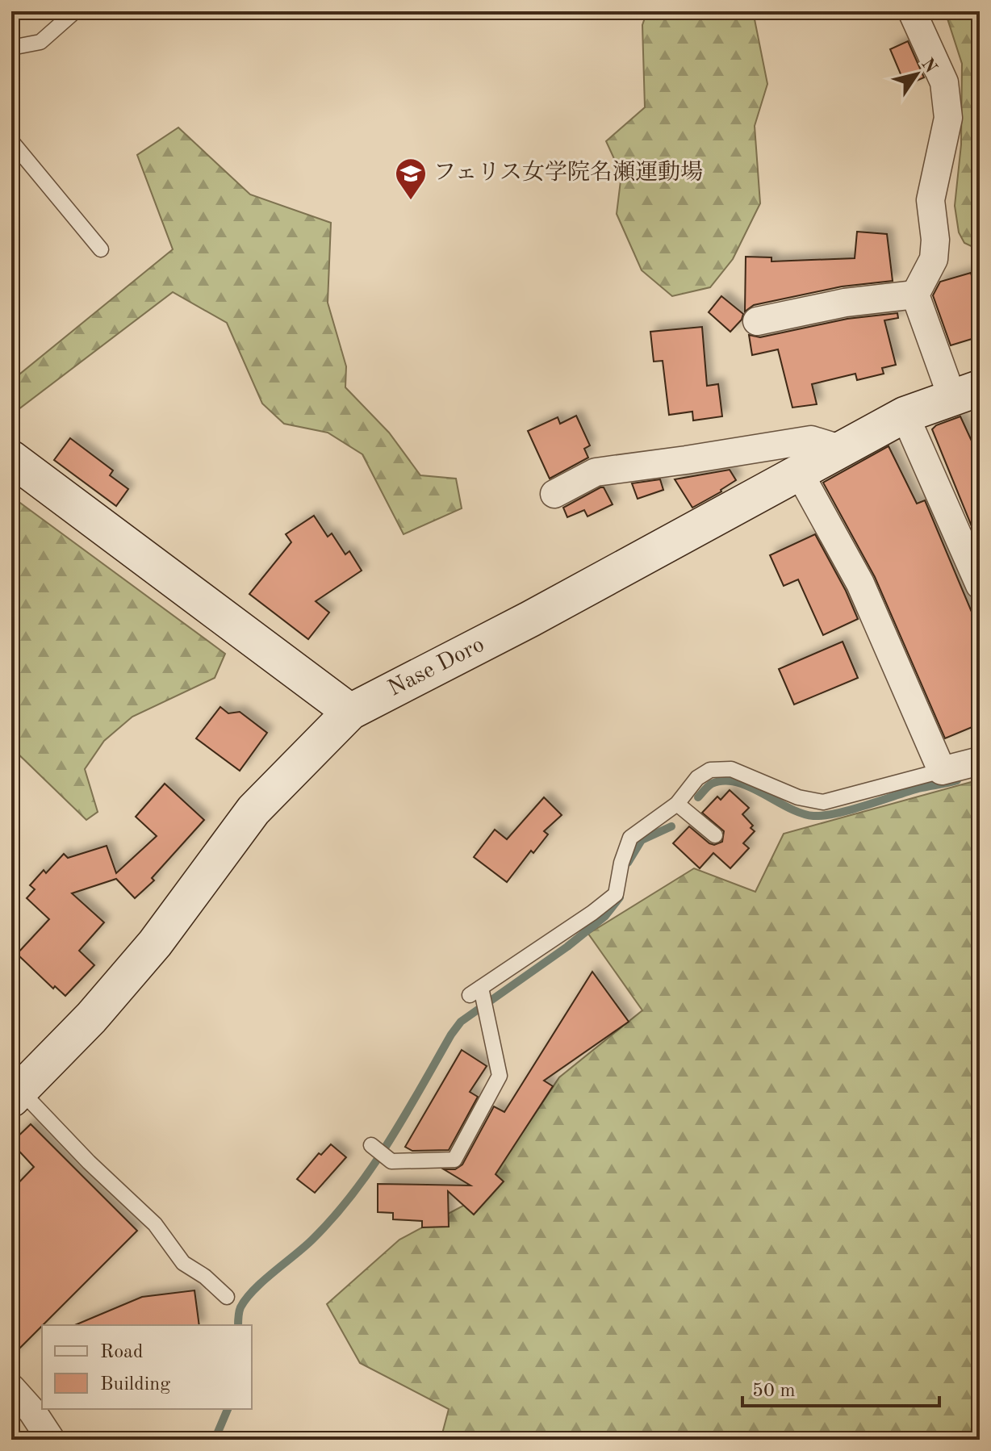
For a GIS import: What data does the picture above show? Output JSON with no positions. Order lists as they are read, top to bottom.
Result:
{
  "streets": {
    "street": ["Nase Doro"]
  },
  "places": {
    "school or university": ["フェリス女学院名瀬運動場"]
  },
  "legend": ["Road", "Building"],
  "scale_bar": "50 m",
  "north": "top right"
}
